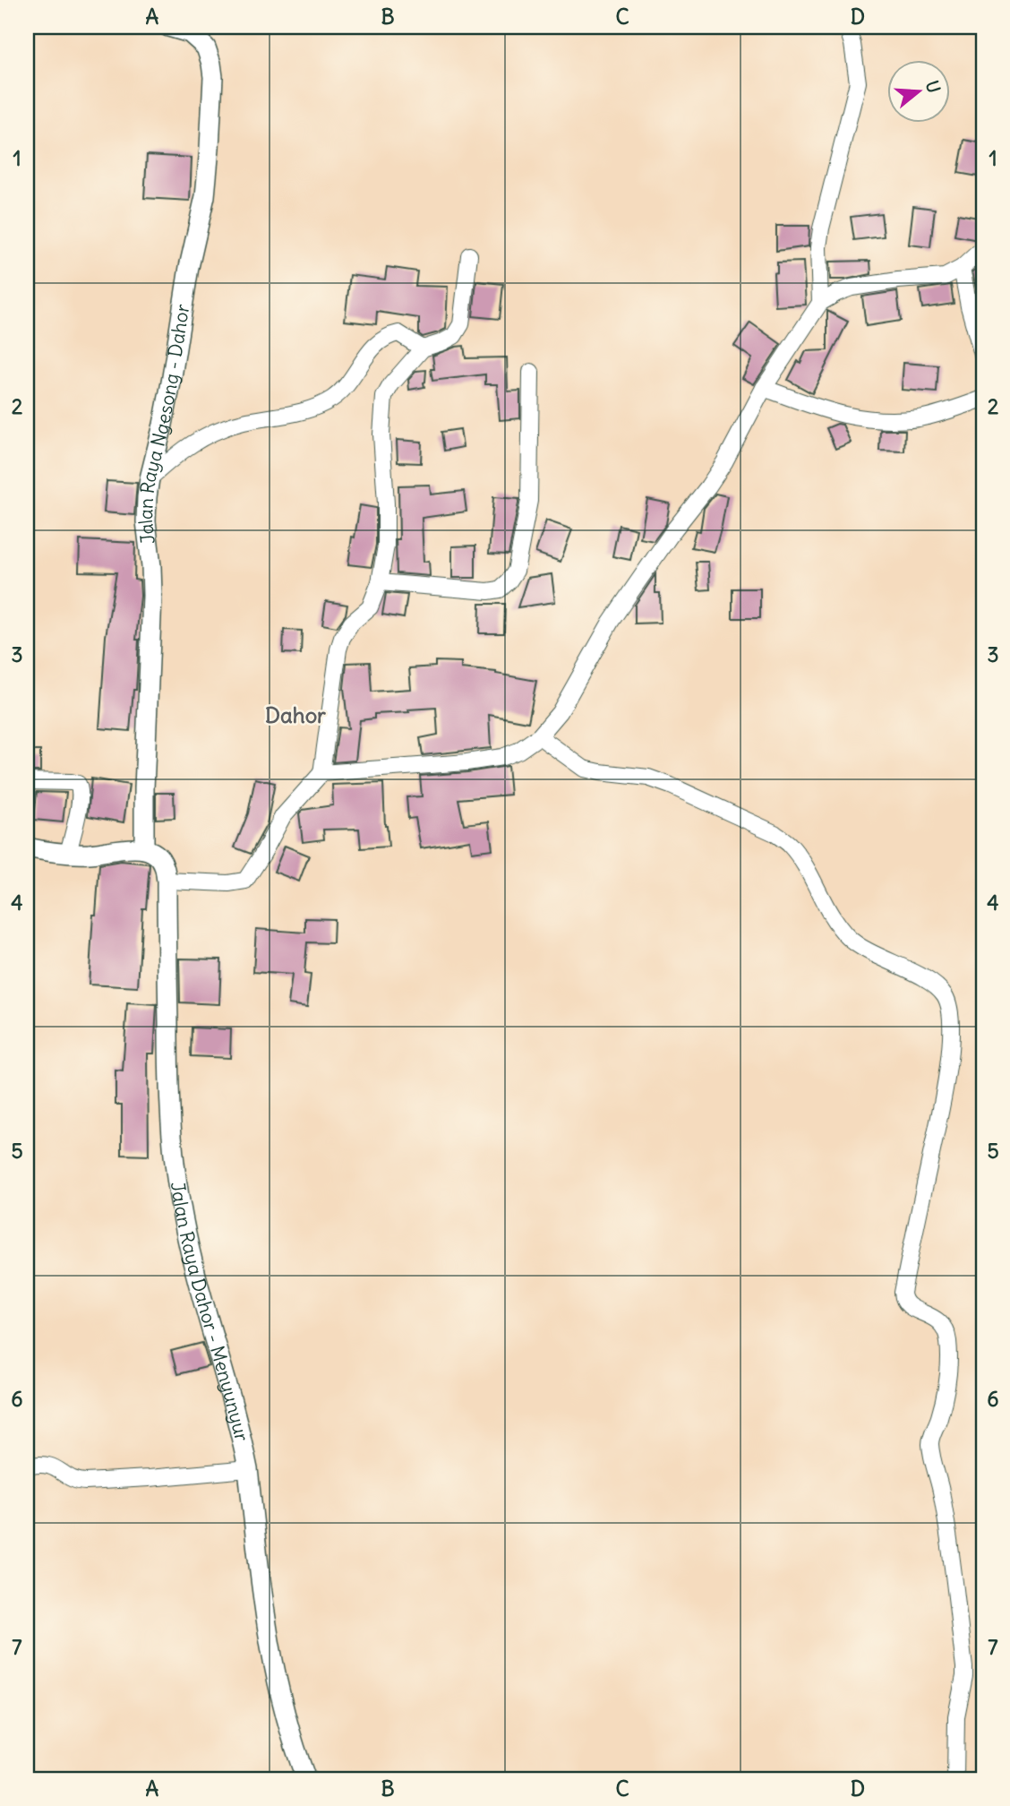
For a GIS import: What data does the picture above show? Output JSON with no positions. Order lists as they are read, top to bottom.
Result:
{
  "streets": {
    "street": ["Jalan Raya Ngesong - Dahor", "Jalan Raya Dahor - Menyunyur"]
  },
  "crossings": [
    ["Jalan Raya Ngesong - Dahor", "Jalan Raya Dahor - Menyunyur"]
  ],
  "districts": ["Dahor"],
  "north": "right",
  "grid": {
    "columns": [
      "A",
      "B",
      "C",
      "D"
    ],
    "rows": [
      "1",
      "2",
      "3",
      "4",
      "5",
      "6",
      "7"
    ]
  }
}
